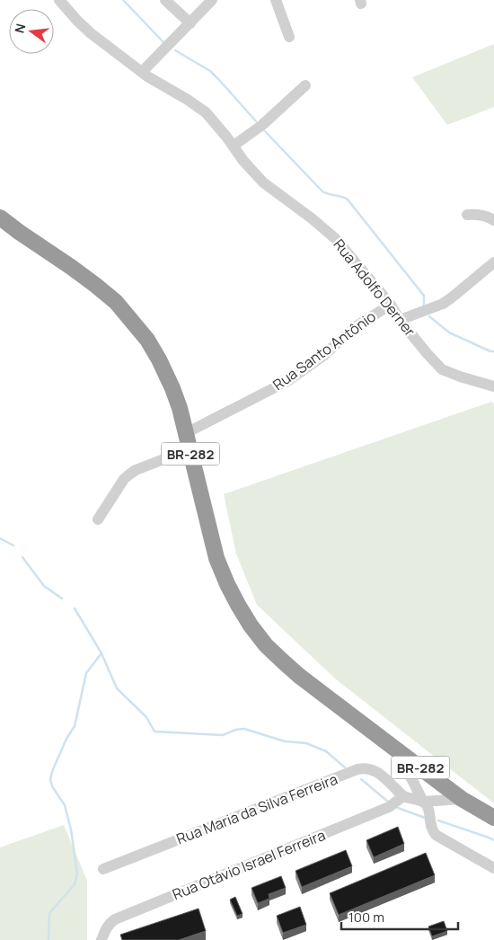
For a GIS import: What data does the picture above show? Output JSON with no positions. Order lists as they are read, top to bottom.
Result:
{
  "streets": {
    "highway": ["BR-282"],
    "street": [
      "Rua Adolfo Derner",
      "Rua Santo Antônio",
      "Rua Maria da Silva Ferreira",
      "Rua Otávio Israel Ferreira"
    ]
  },
  "crossings": [
    ["Rua Adolfo Derner", "Rua Santo Antônio"],
    ["Rua Santo Antônio", "BR-282"],
    ["Rua Maria da Silva Ferreira", "Rua Otávio Israel Ferreira"]
  ],
  "scale_bar": "100 m",
  "north": "left"
}
